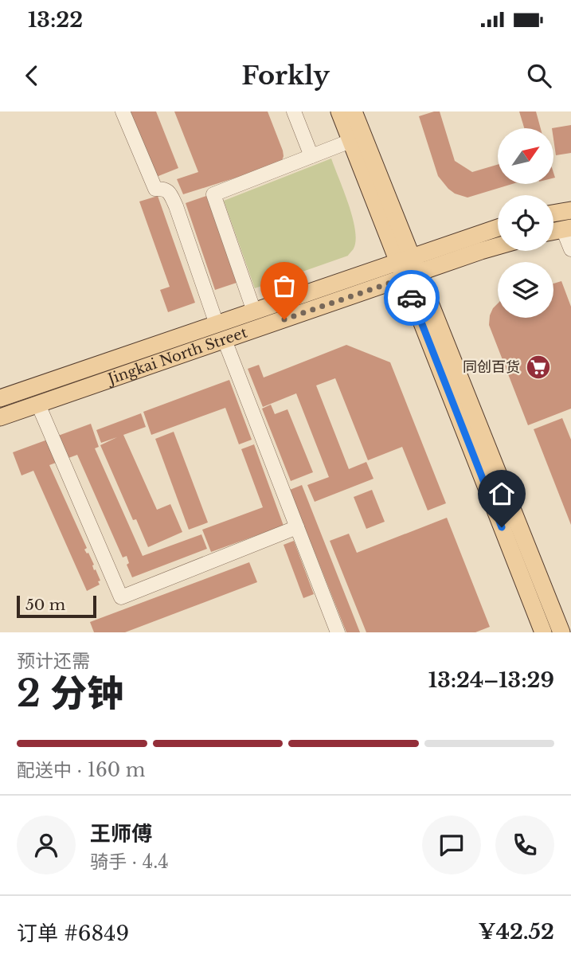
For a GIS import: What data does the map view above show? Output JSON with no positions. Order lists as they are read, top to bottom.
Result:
{
  "streets": {
    "main road": ["Jingkai North Street"]
  },
  "places": {
    "supermarket": ["同创百货"]
  },
  "scale_bar": "50 m",
  "north": "top right",
  "page": {
    "status": "13:22",
    "header": "Forkly",
    "scale": "50 m",
    "heading": ["2 分钟", "预计还需", "13:24–13:29"],
    "panel": [
      "王师傅",
      "骑手 · 4.4",
      "订单 #6849",
      "¥42.52"
    ],
    "bar": "配送中 · 160 m"
  }
}
